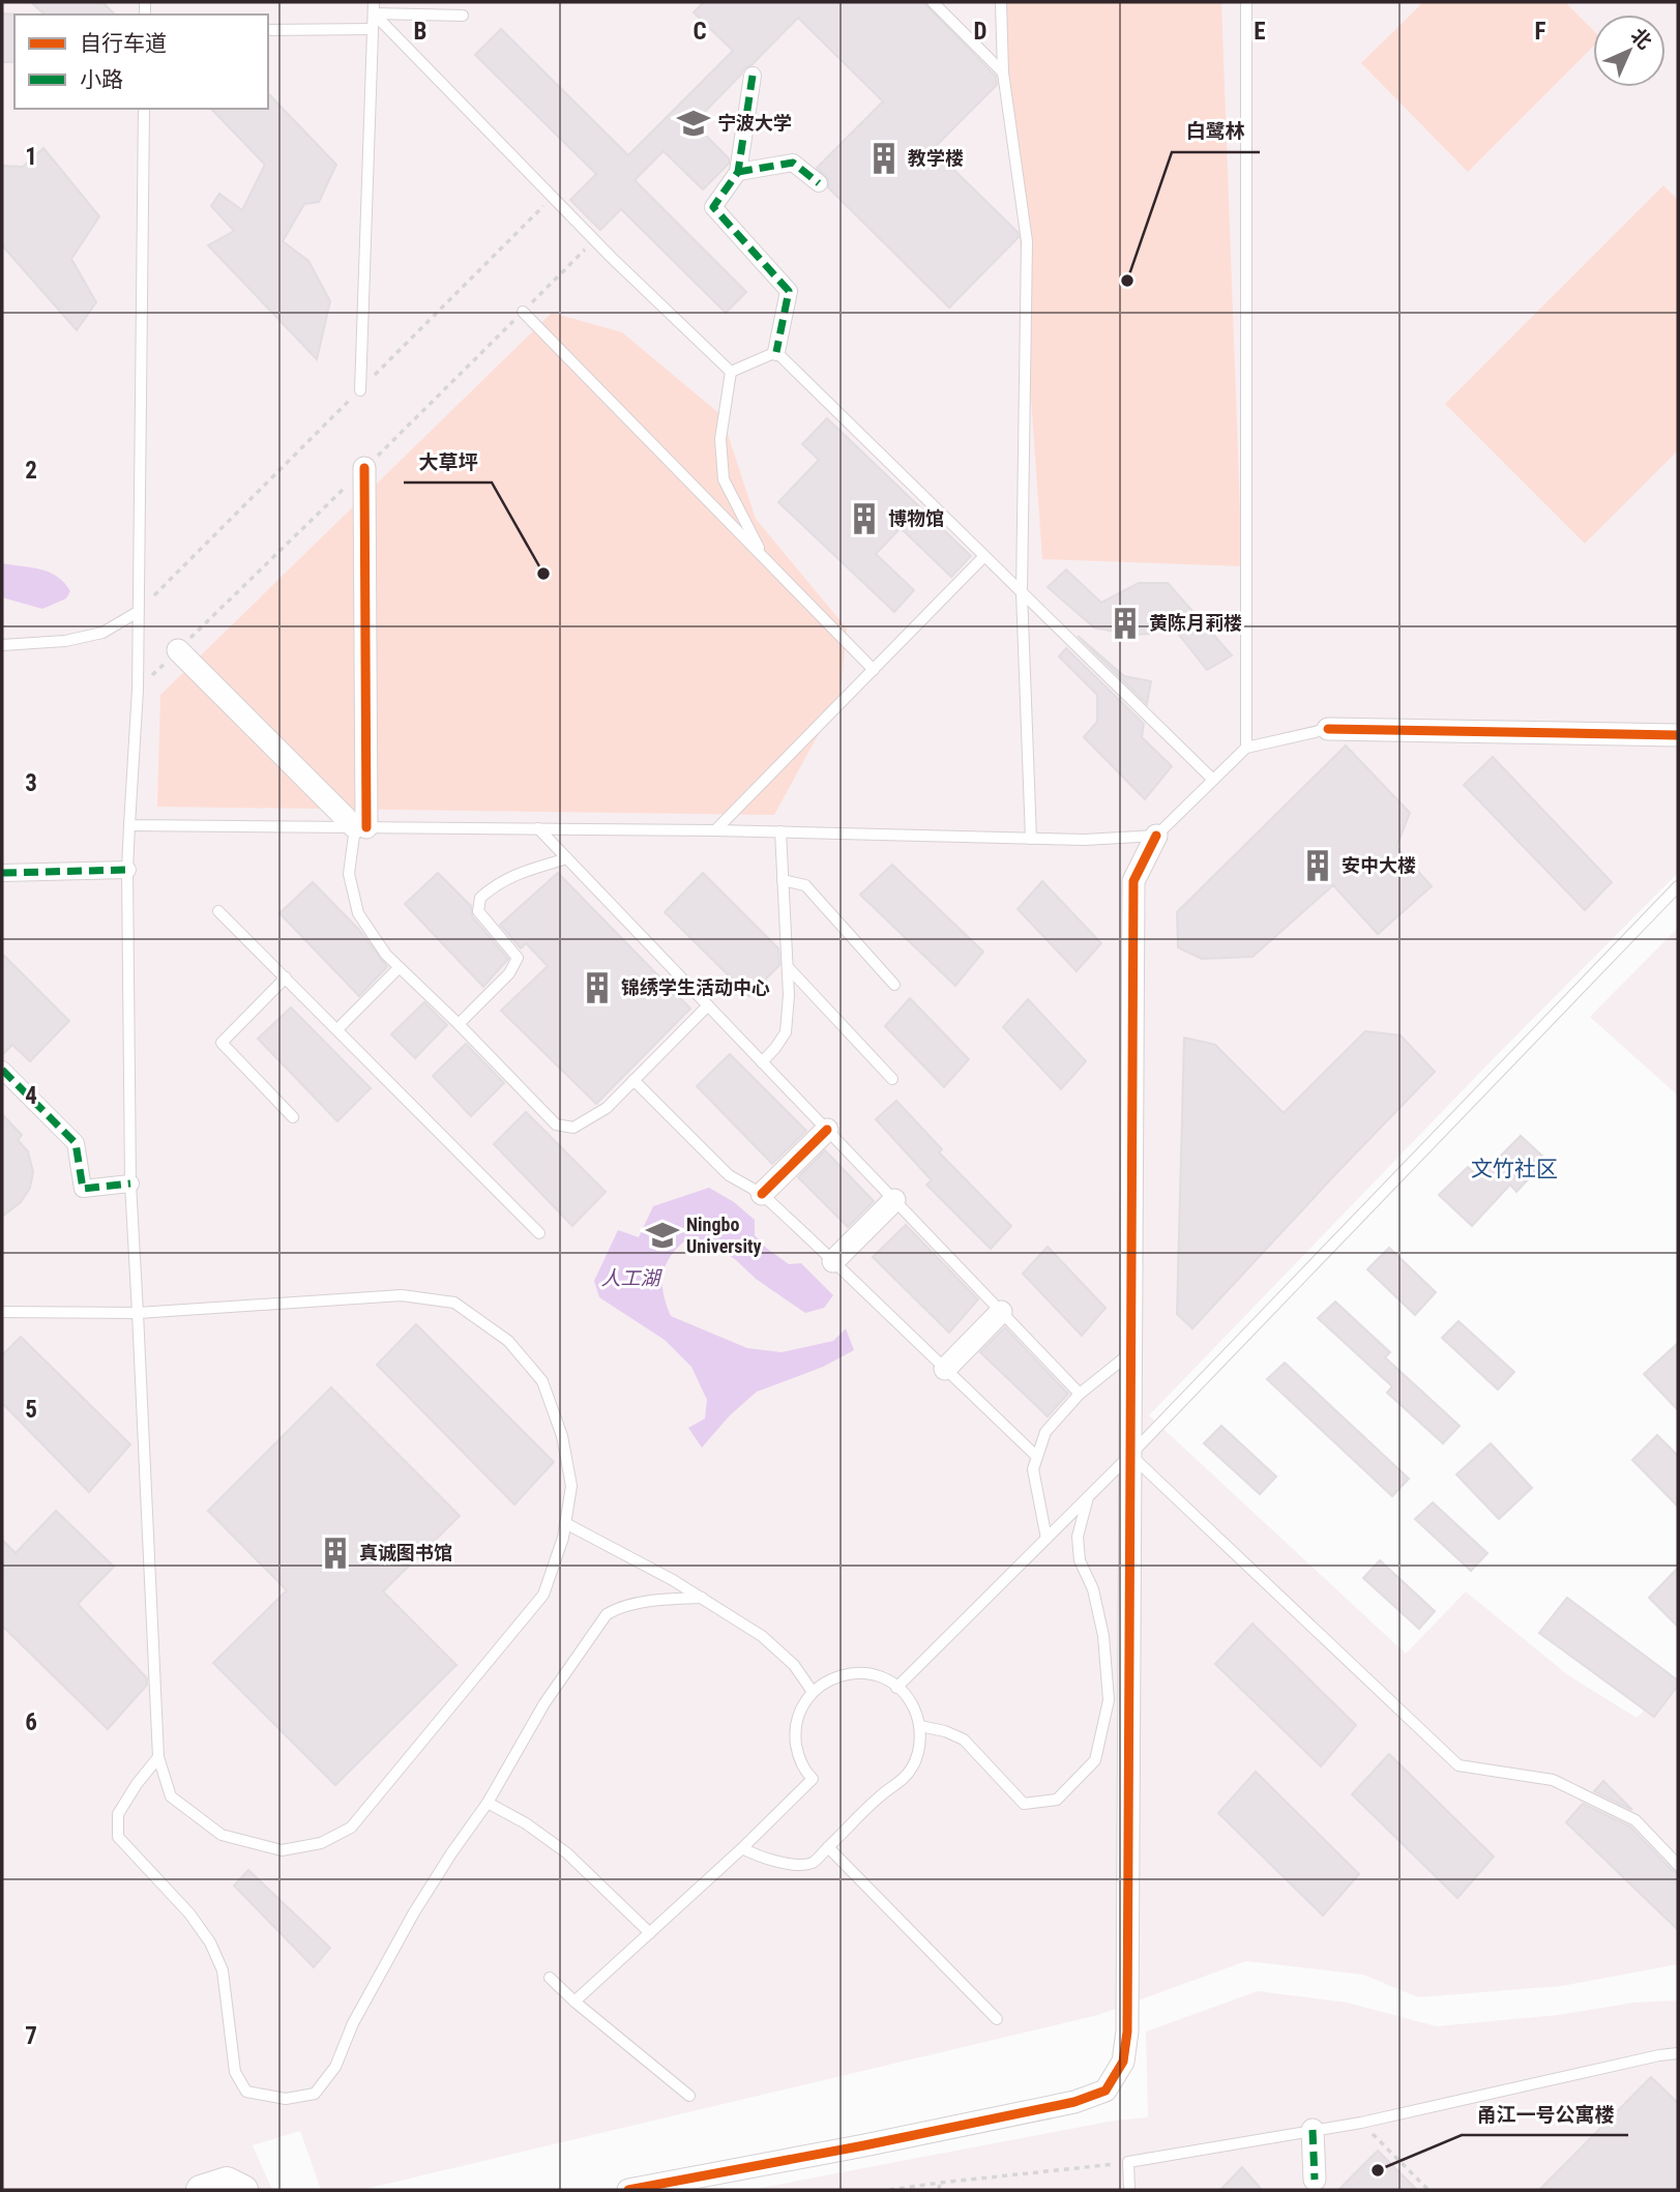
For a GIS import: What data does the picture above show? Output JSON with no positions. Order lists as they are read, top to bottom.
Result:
{
  "districts": ["文竹社区"],
  "water": ["人工湖"],
  "places": {
    "school or university": ["宁波大学", "Ningbo University"],
    "building": [
      "教学楼",
      "博物馆",
      "黄陈月莉楼",
      "安中大楼",
      "锦绣学生活动中心",
      "真诚图书馆"
    ],
    "other": ["白鹭林", "大草坪", "甬江一号公寓楼"]
  },
  "legend": ["自行车道", "小路"],
  "north": "top right",
  "grid": {
    "columns": [
      "B",
      "C",
      "D",
      "E",
      "F"
    ],
    "rows": [
      "1",
      "2",
      "3",
      "4",
      "5",
      "6",
      "7"
    ]
  }
}
